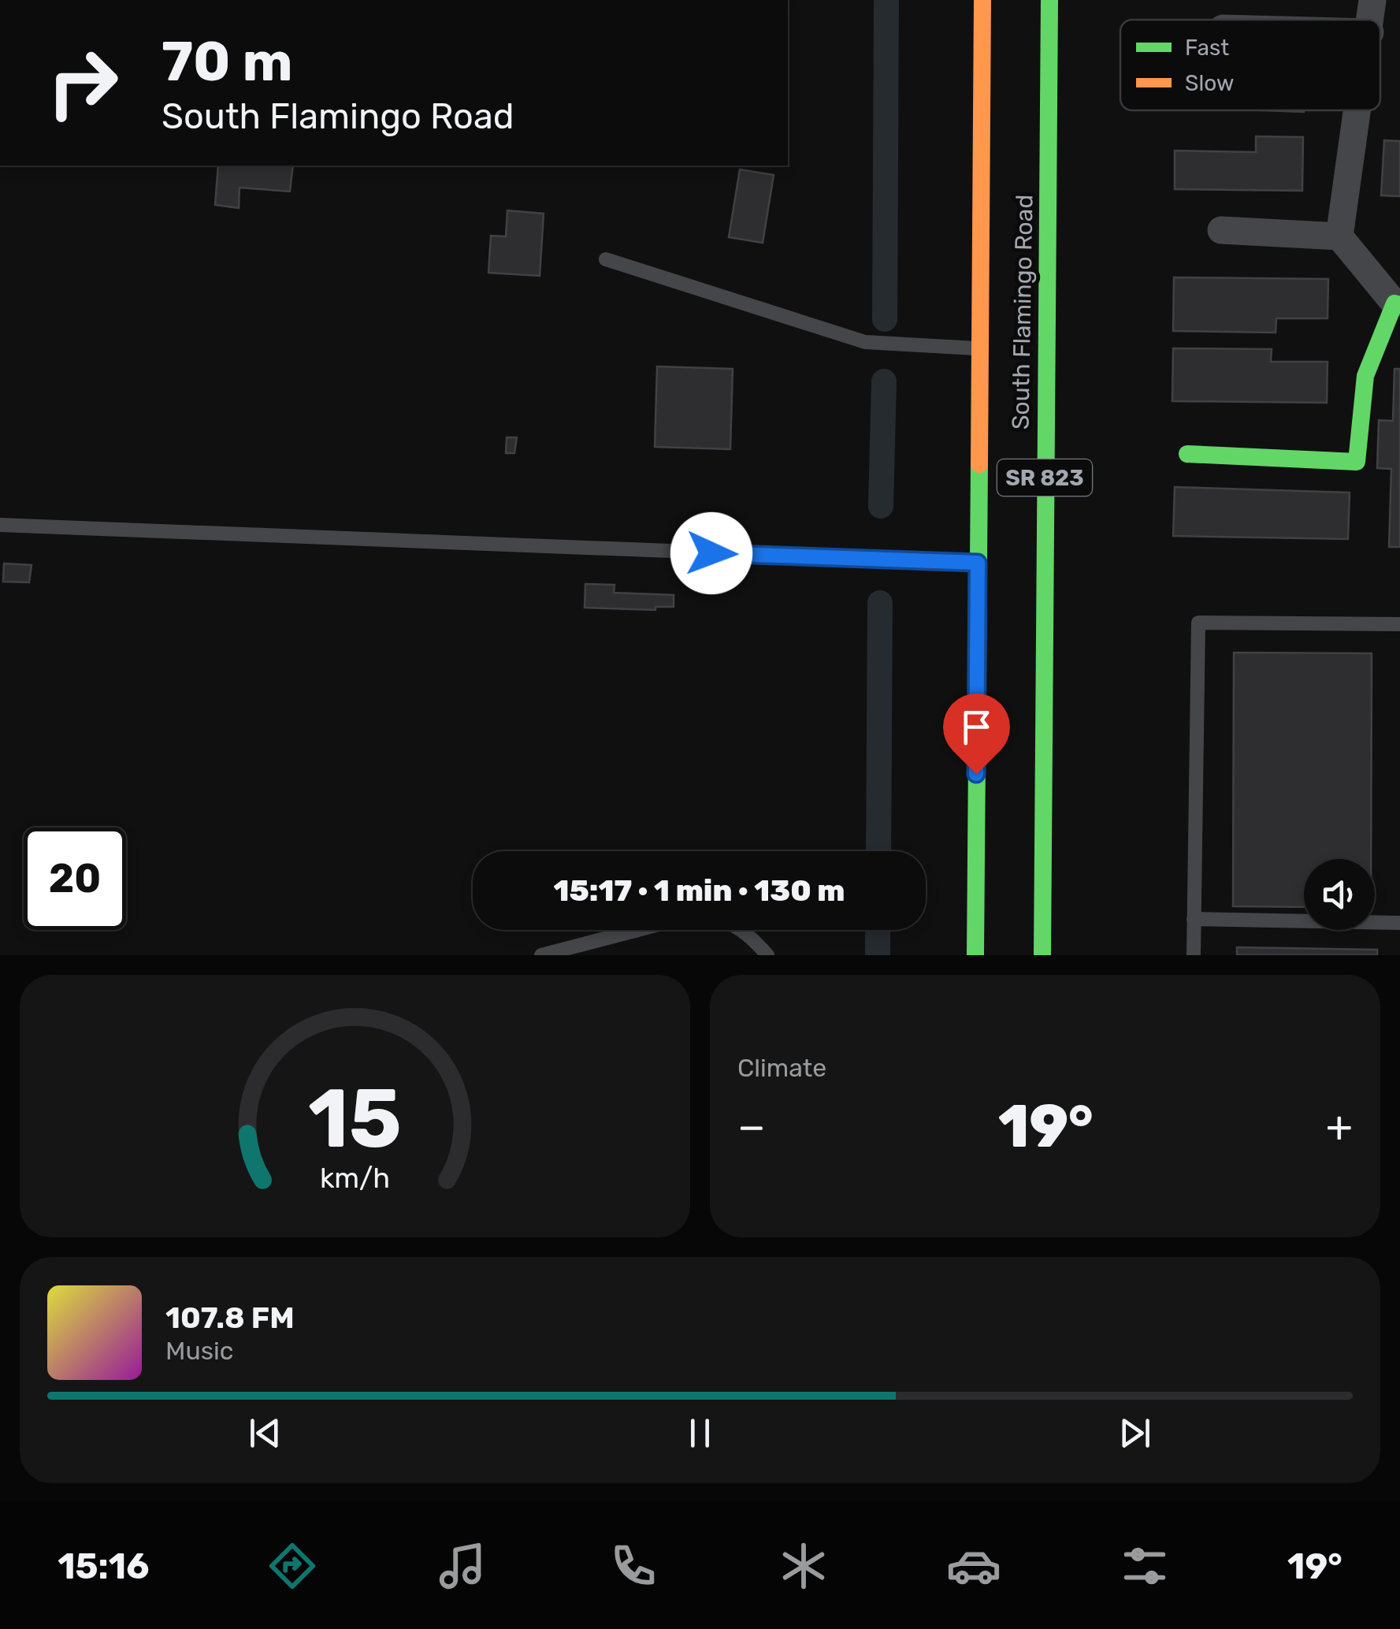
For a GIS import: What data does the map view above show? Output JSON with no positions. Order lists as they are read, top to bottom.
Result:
{
  "streets": {
    "main road": ["South Flamingo Road", "SR 823"]
  },
  "legend": ["Fast", "Slow"],
  "page": {
    "turn": ["70 m", "South Flamingo Road"],
    "limit": "20",
    "trip": "15:17 · 1 min · 130 m",
    "tile": "Climate",
    "heat": ["−", "19°", "+"],
    "song": ["107.8 FM", "Music"],
    "tabs": ["15:16", "19°"],
    "gauge": ["15", "km/h"]
  }
}
